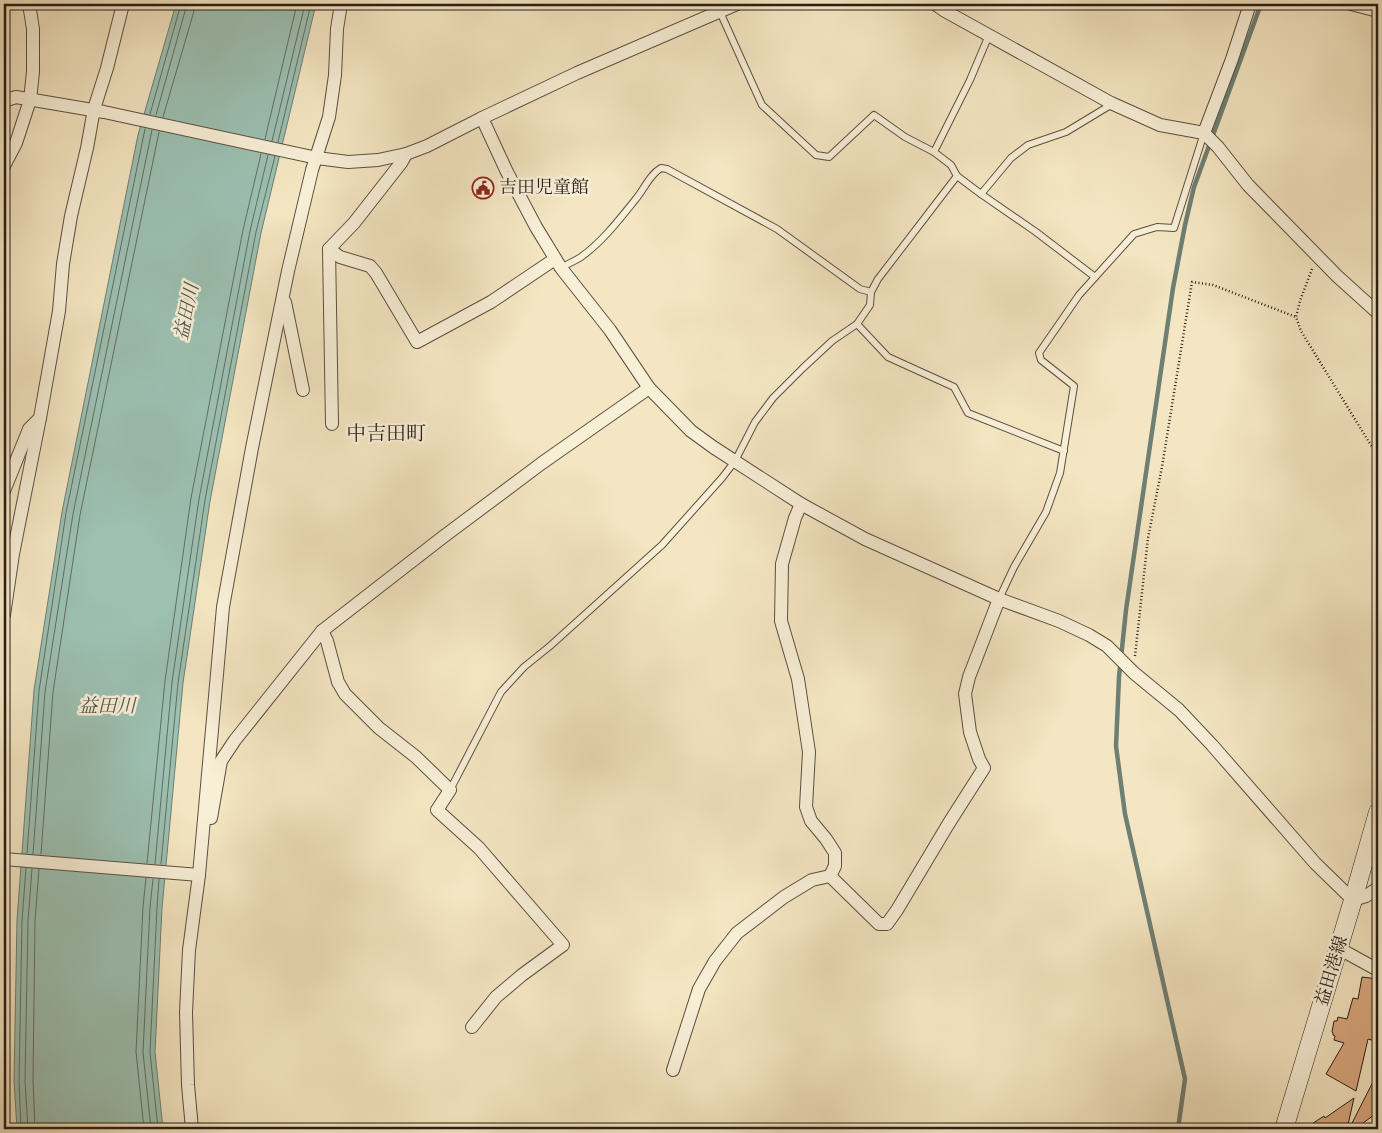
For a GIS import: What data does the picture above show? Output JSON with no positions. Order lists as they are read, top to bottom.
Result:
{
  "streets": {
    "main road": ["益田港線"]
  },
  "districts": ["中吉田町"],
  "water": ["益田川"],
  "places": {
    "public building": ["吉田児童館"]
  }
}
